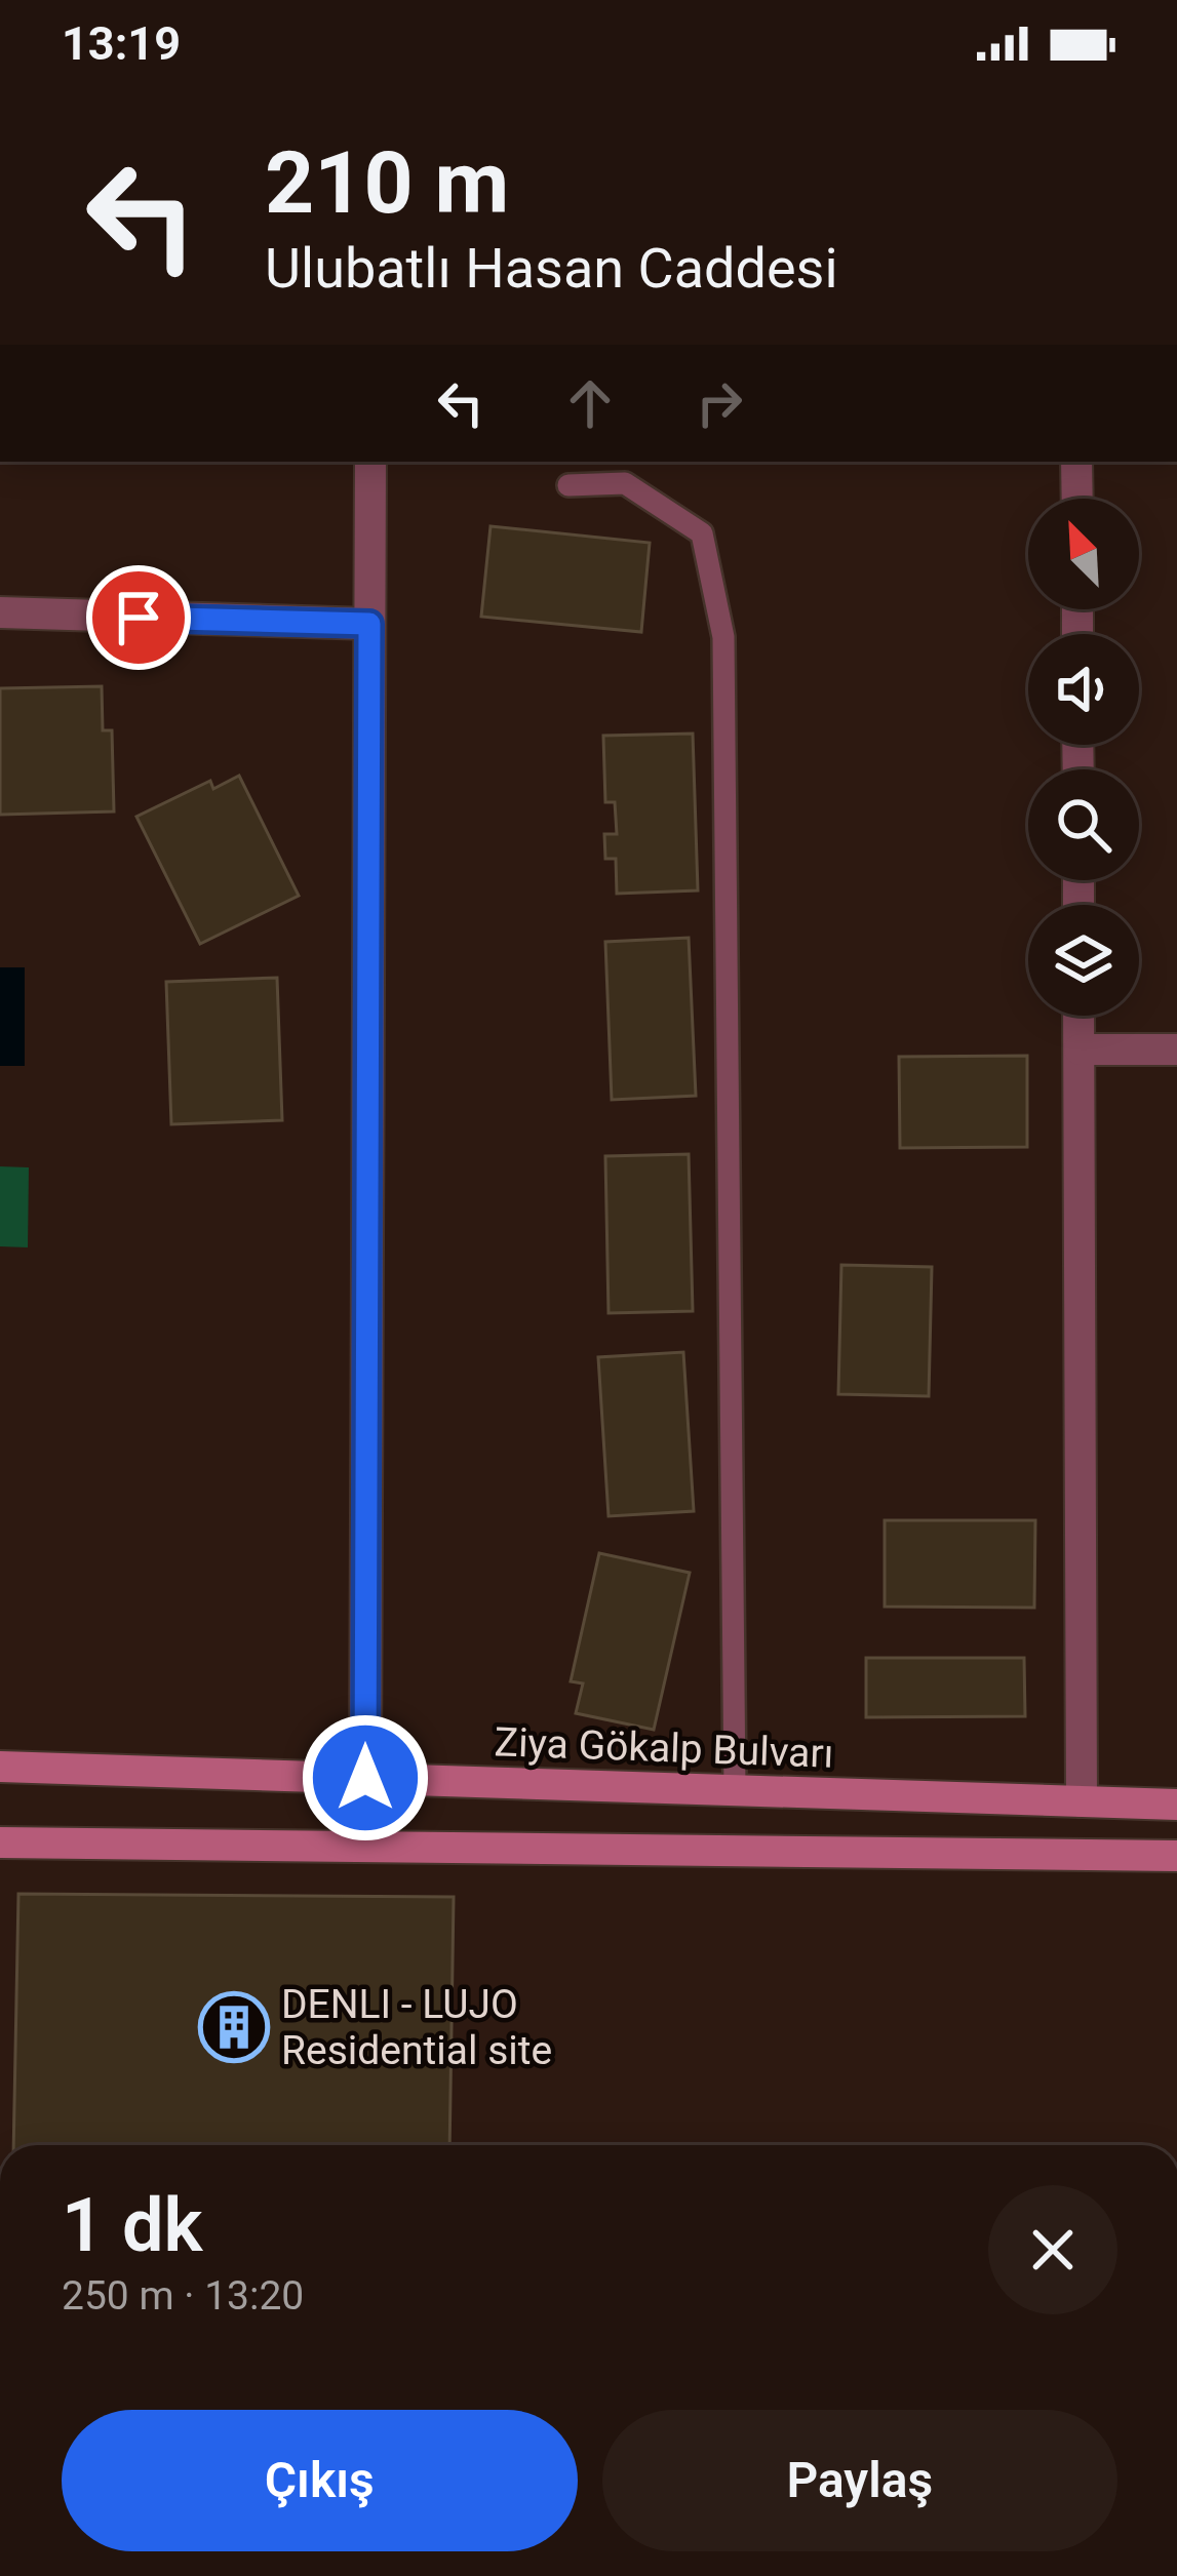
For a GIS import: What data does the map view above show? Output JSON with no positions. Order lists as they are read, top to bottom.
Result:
{
  "streets": {
    "street": ["Ziya Gökalp Bulvarı"]
  },
  "places": {
    "building": ["DENLI - LUJO Residential site"]
  },
  "north": "top left",
  "page": {
    "status": "13:19",
    "turn": ["210 m", "Ulubatlı Hasan Caddesi"],
    "heading": ["1 dk", "250 m · 13:20"],
    "buttons": ["Çıkış", "Paylaş"]
  }
}
